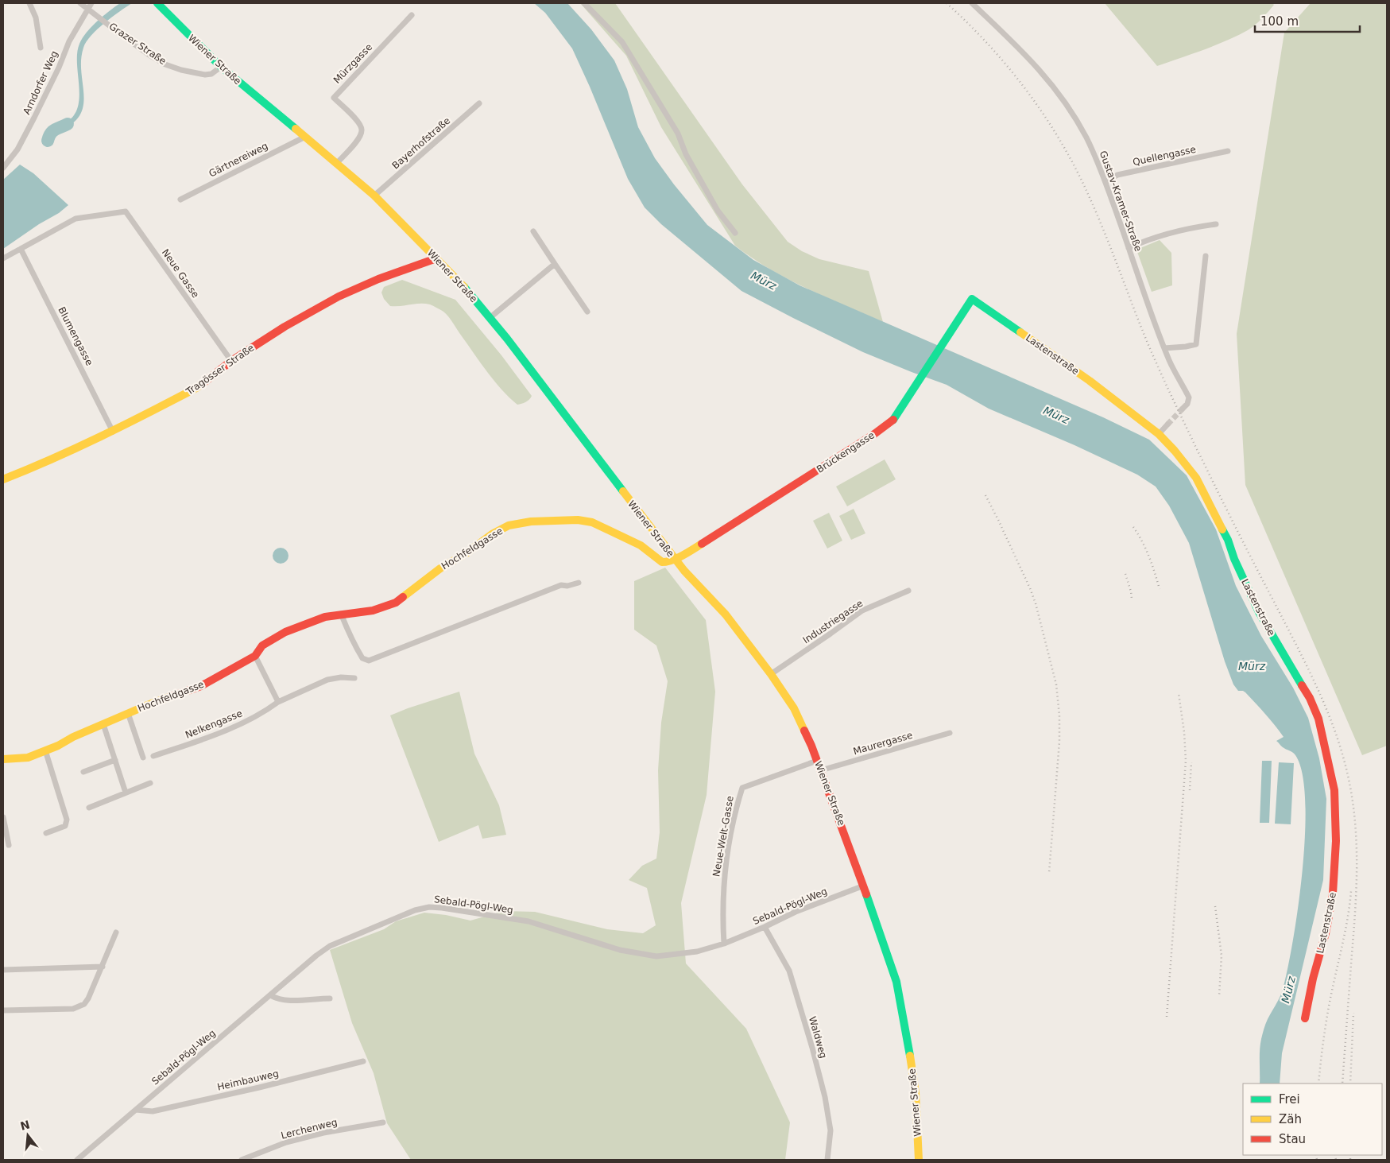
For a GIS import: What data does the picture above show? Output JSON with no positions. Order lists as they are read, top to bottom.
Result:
{
  "streets": {
    "street": [
      "Grazer Straße",
      "Wiener Straße",
      "Mürzgasse",
      "Arndorfer Weg",
      "Bayerhofstraße",
      "Quellengasse",
      "Gärtnereiweg",
      "Gustav-Kramer-Straße",
      "Neue Gasse",
      "Blumengasse",
      "Lastenstraße",
      "Tragösser Straße",
      "Brückengasse",
      "Hochfeldgasse",
      "Industriegasse",
      "Nelkengasse",
      "Maurergasse",
      "Neue-Welt-Gasse",
      "Sebald-Pögl-Weg",
      "Waldweg",
      "Heimbauweg",
      "Lerchenweg"
    ]
  },
  "crossings": [
    ["Grazer Straße", "Wiener Straße"],
    ["Grazer Straße", "Arndorfer Weg"],
    ["Wiener Straße", "Mürzgasse"],
    ["Wiener Straße", "Bayerhofstraße"],
    ["Wiener Straße", "Gärtnereiweg"],
    ["Wiener Straße", "Tragösser Straße"],
    ["Wiener Straße", "Brückengasse"],
    ["Wiener Straße", "Hochfeldgasse"],
    ["Wiener Straße", "Industriegasse"],
    ["Wiener Straße", "Maurergasse"],
    ["Wiener Straße", "Neue-Welt-Gasse"],
    ["Wiener Straße", "Sebald-Pögl-Weg"],
    ["Quellengasse", "Gustav-Kramer-Straße"],
    ["Neue Gasse", "Blumengasse"],
    ["Neue Gasse", "Tragösser Straße"],
    ["Blumengasse", "Tragösser Straße"],
    ["Lastenstraße", "Brückengasse"],
    ["Brückengasse", "Hochfeldgasse"],
    ["Neue-Welt-Gasse", "Sebald-Pögl-Weg"],
    ["Sebald-Pögl-Weg", "Waldweg"],
    ["Sebald-Pögl-Weg", "Heimbauweg"]
  ],
  "water": ["Mürz"],
  "legend": ["Frei", "Zäh", "Stau"],
  "scale_bar": "100 m",
  "north": "top"
}
